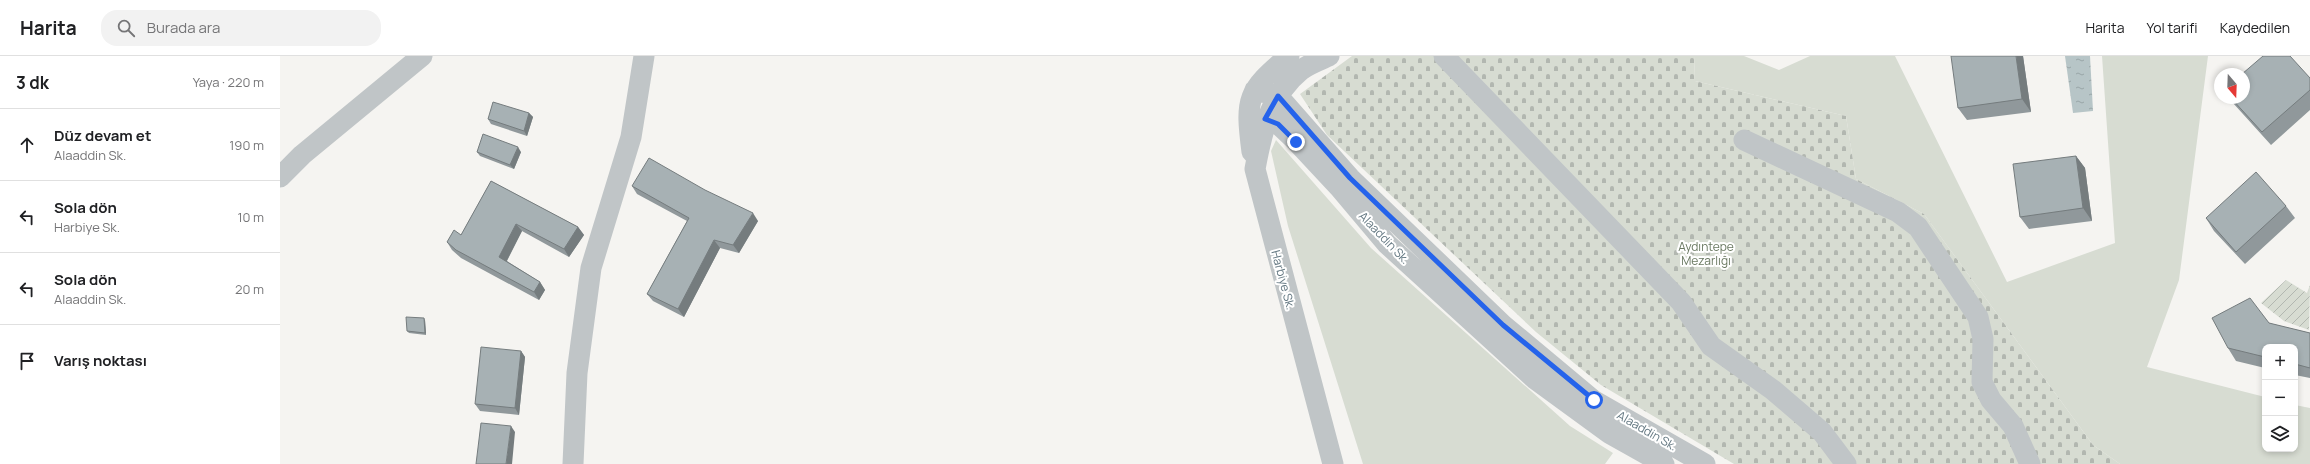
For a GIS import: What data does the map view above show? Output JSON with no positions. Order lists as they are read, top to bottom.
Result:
{
  "streets": {
    "street": ["Alaaddin Sk.", "Harbiye Sk."]
  },
  "crossings": [
    ["Alaaddin Sk.", "Harbiye Sk."]
  ],
  "parks": ["Aydıntepe Mezarlığı"],
  "north": "bottom",
  "page": {
    "header": "Harita",
    "search": "Burada ara",
    "nav": ["Harita", "Yol tarifi", "Kaydedilen"],
    "heading": ["3 dk", "Yaya · 220 m"],
    "list": [
      ["Düz devam et", "Alaaddin Sk.", "190 m"],
      ["Sola dön", "Harbiye Sk.", "10 m"],
      ["Sola dön", "Alaaddin Sk.", "20 m"],
      "Varış noktası"
    ],
    "map_buttons": ["+", "−"]
  }
}
